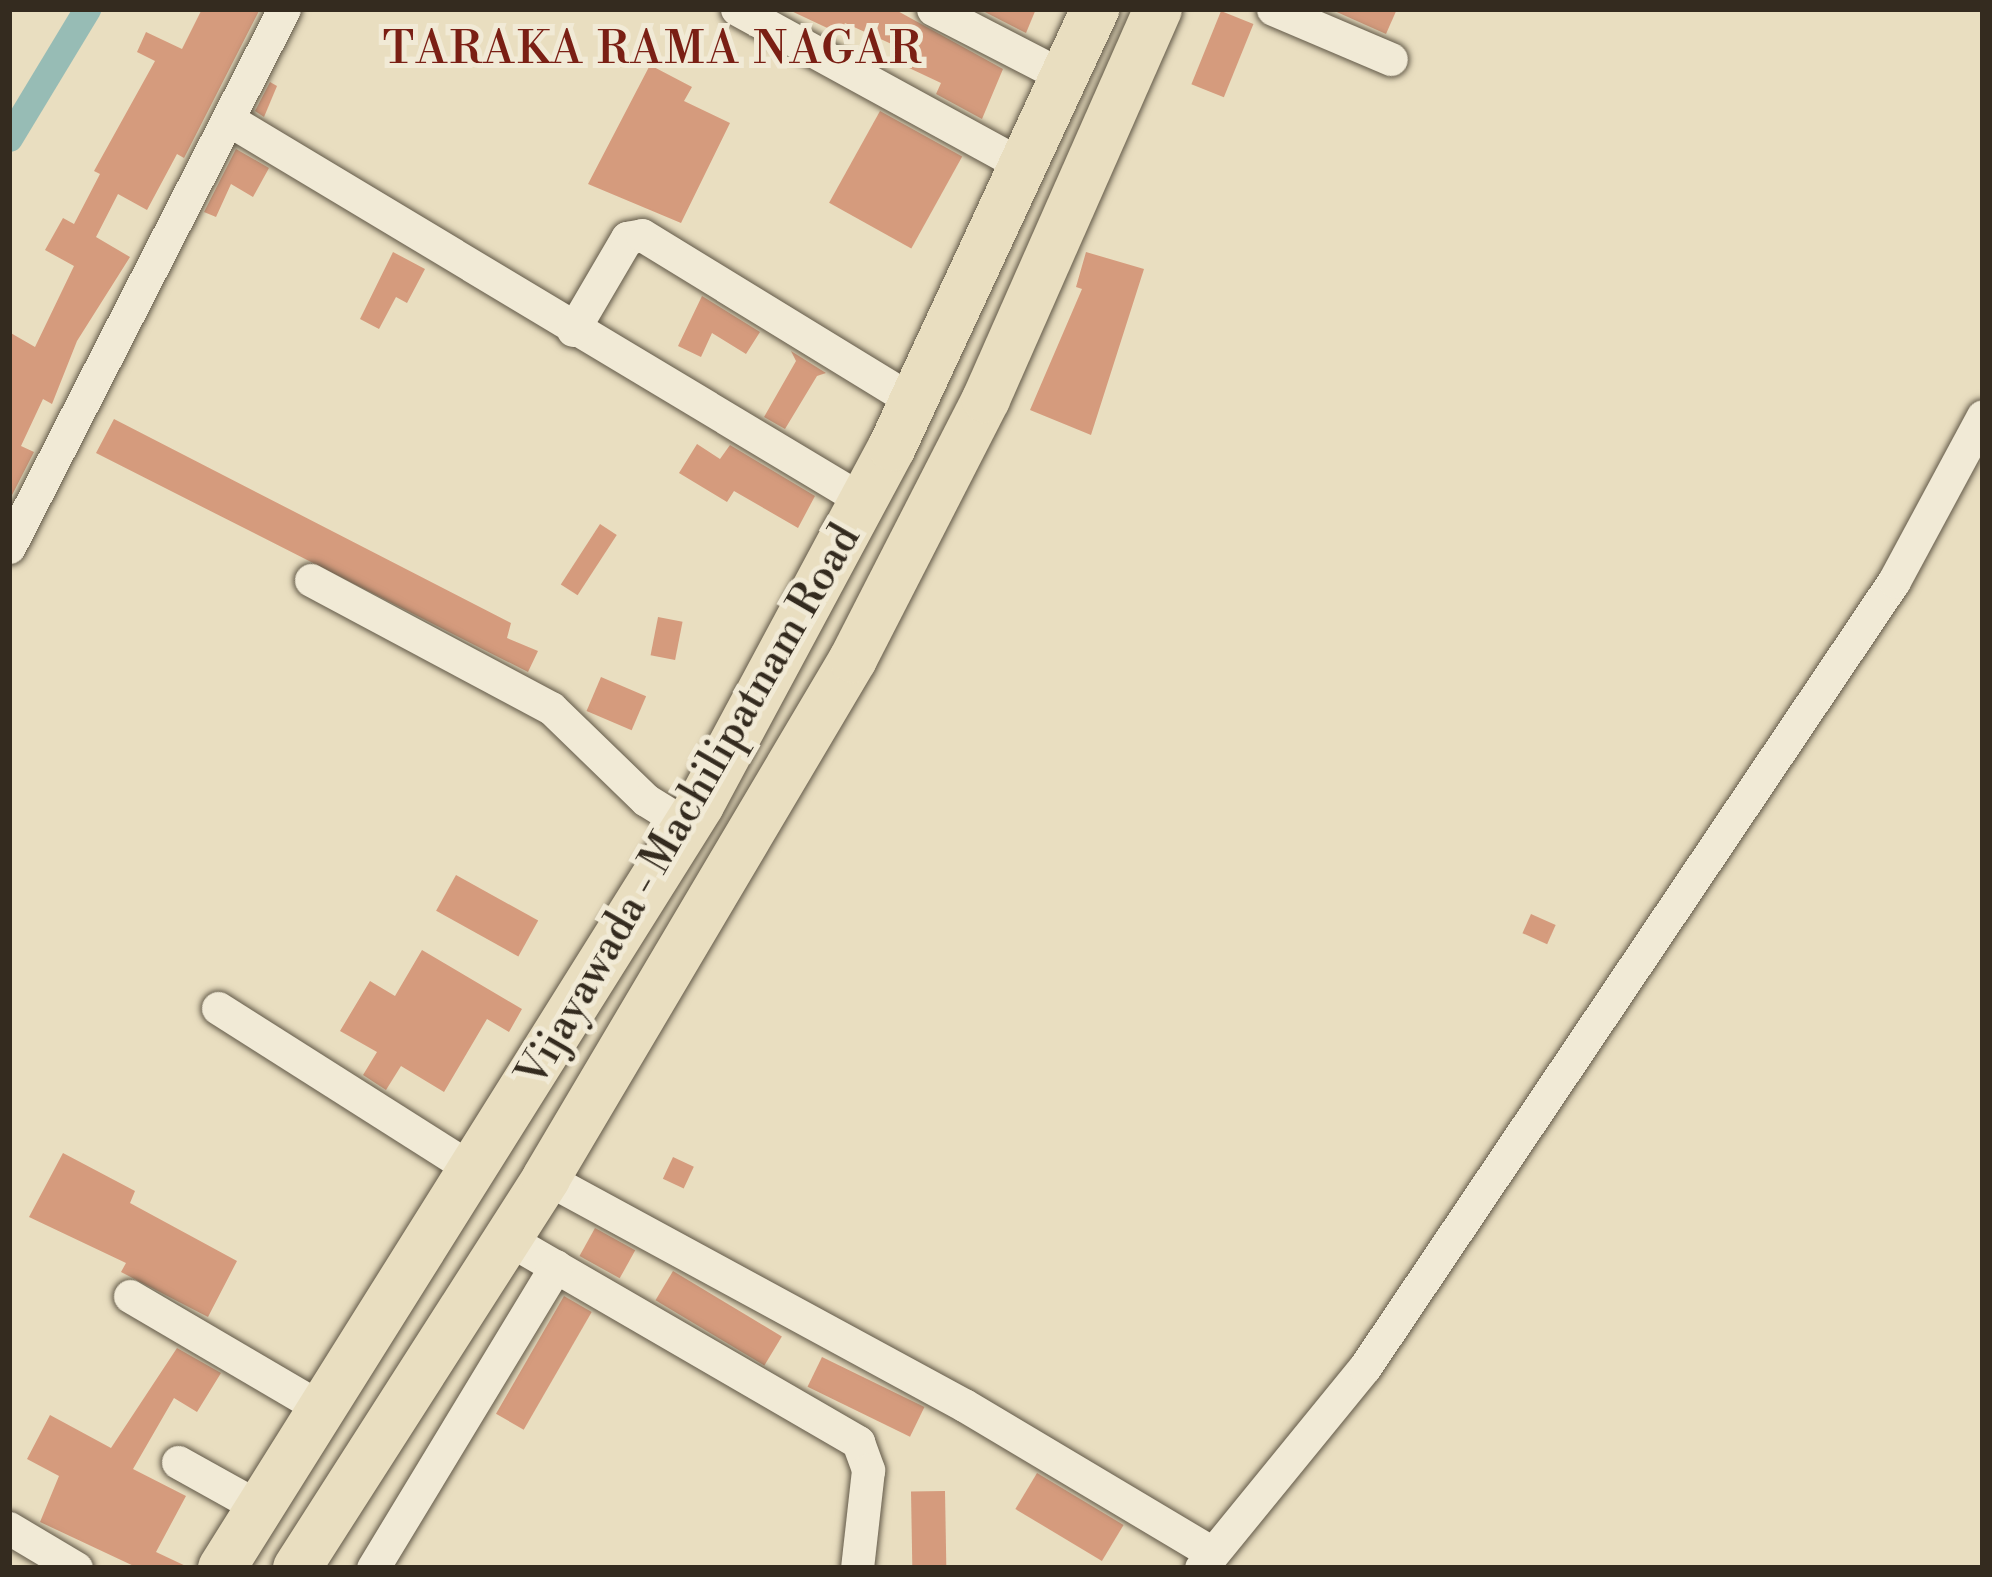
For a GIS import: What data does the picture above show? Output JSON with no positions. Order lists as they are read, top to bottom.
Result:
{
  "streets": {
    "highway": ["Vijayawada - Machilipatnam Road"]
  },
  "districts": ["TARAKA RAMA NAGAR"]
}
